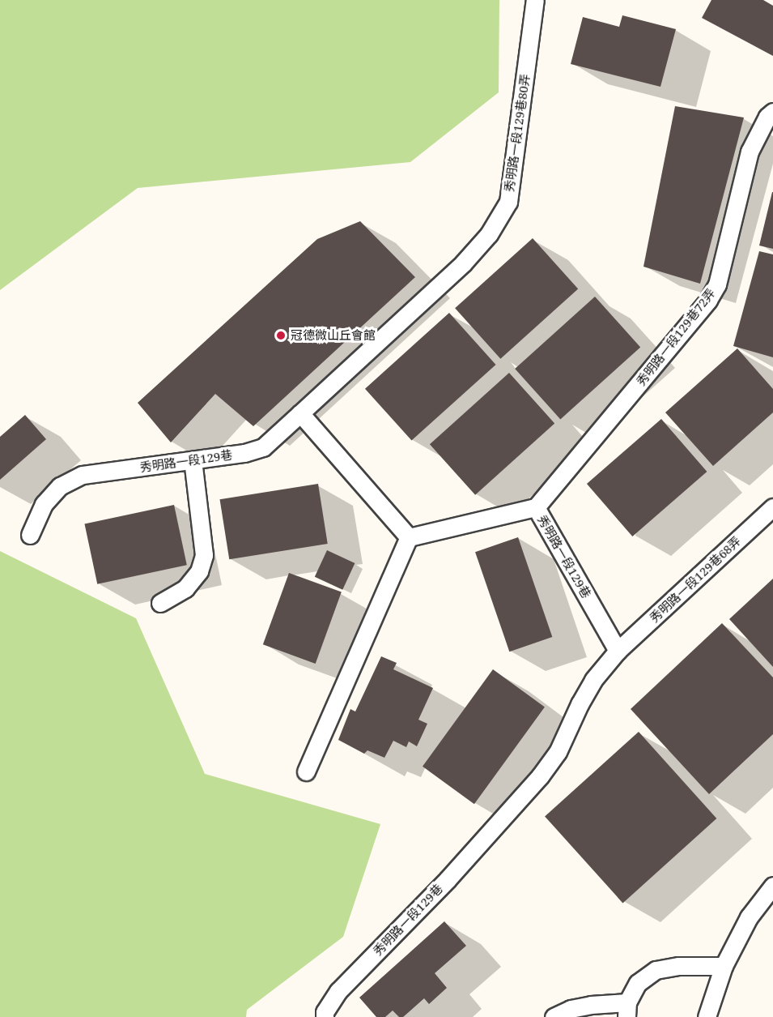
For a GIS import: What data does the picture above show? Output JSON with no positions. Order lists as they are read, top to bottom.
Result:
{
  "streets": {
    "lane": [
      "秀明路一段129巷80弄",
      "秀明路一段129巷72弄",
      "秀明路一段129巷",
      "秀明路一段129巷68弄"
    ]
  },
  "crossings": [
    ["秀明路一段129巷80弄", "秀明路一段129巷"],
    ["秀明路一段129巷72弄", "秀明路一段129巷"],
    ["秀明路一段129巷", "秀明路一段129巷68弄"]
  ],
  "places": ["冠德微山丘會館"]
}
